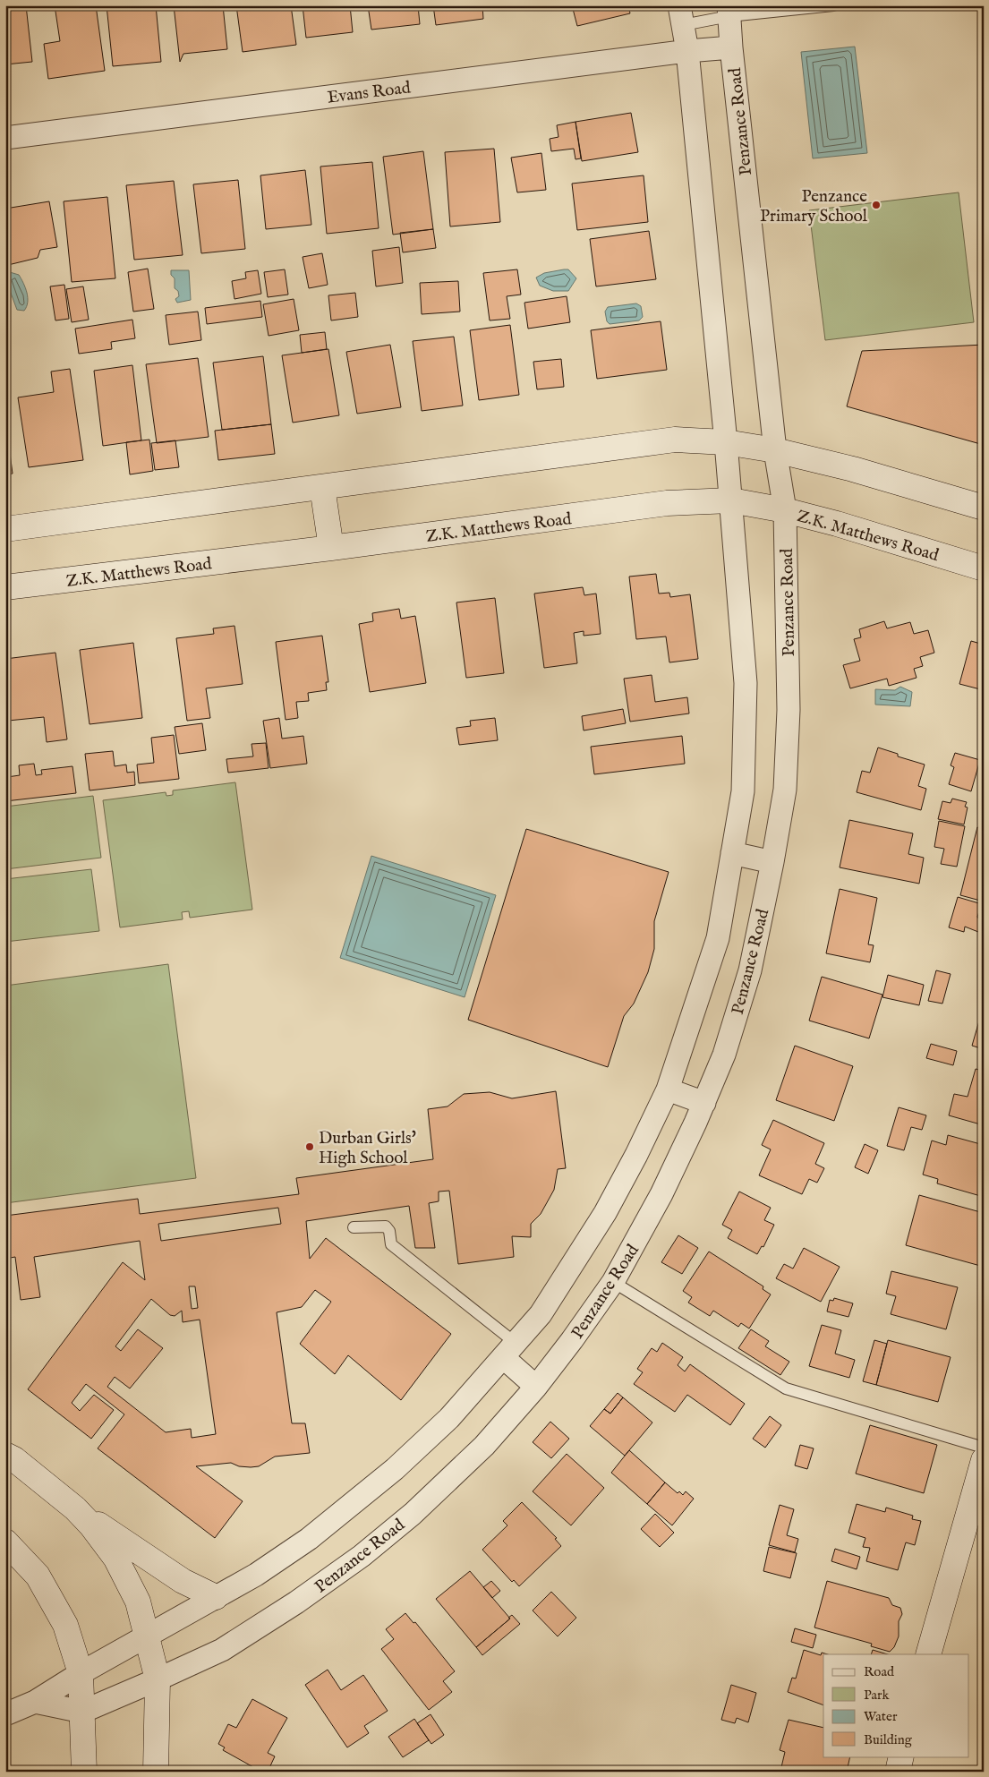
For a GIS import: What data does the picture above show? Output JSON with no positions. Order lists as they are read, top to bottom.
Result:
{
  "streets": {
    "street": ["Evans Road", "Penzance Road", "Z.K. Matthews Road"]
  },
  "crossings": [
    ["Evans Road", "Penzance Road"],
    ["Penzance Road", "Z.K. Matthews Road"]
  ],
  "places": ["Penzance Primary School", "Durban Girls' High School"],
  "legend": [
    "Road",
    "Park",
    "Water",
    "Building"
  ]
}
